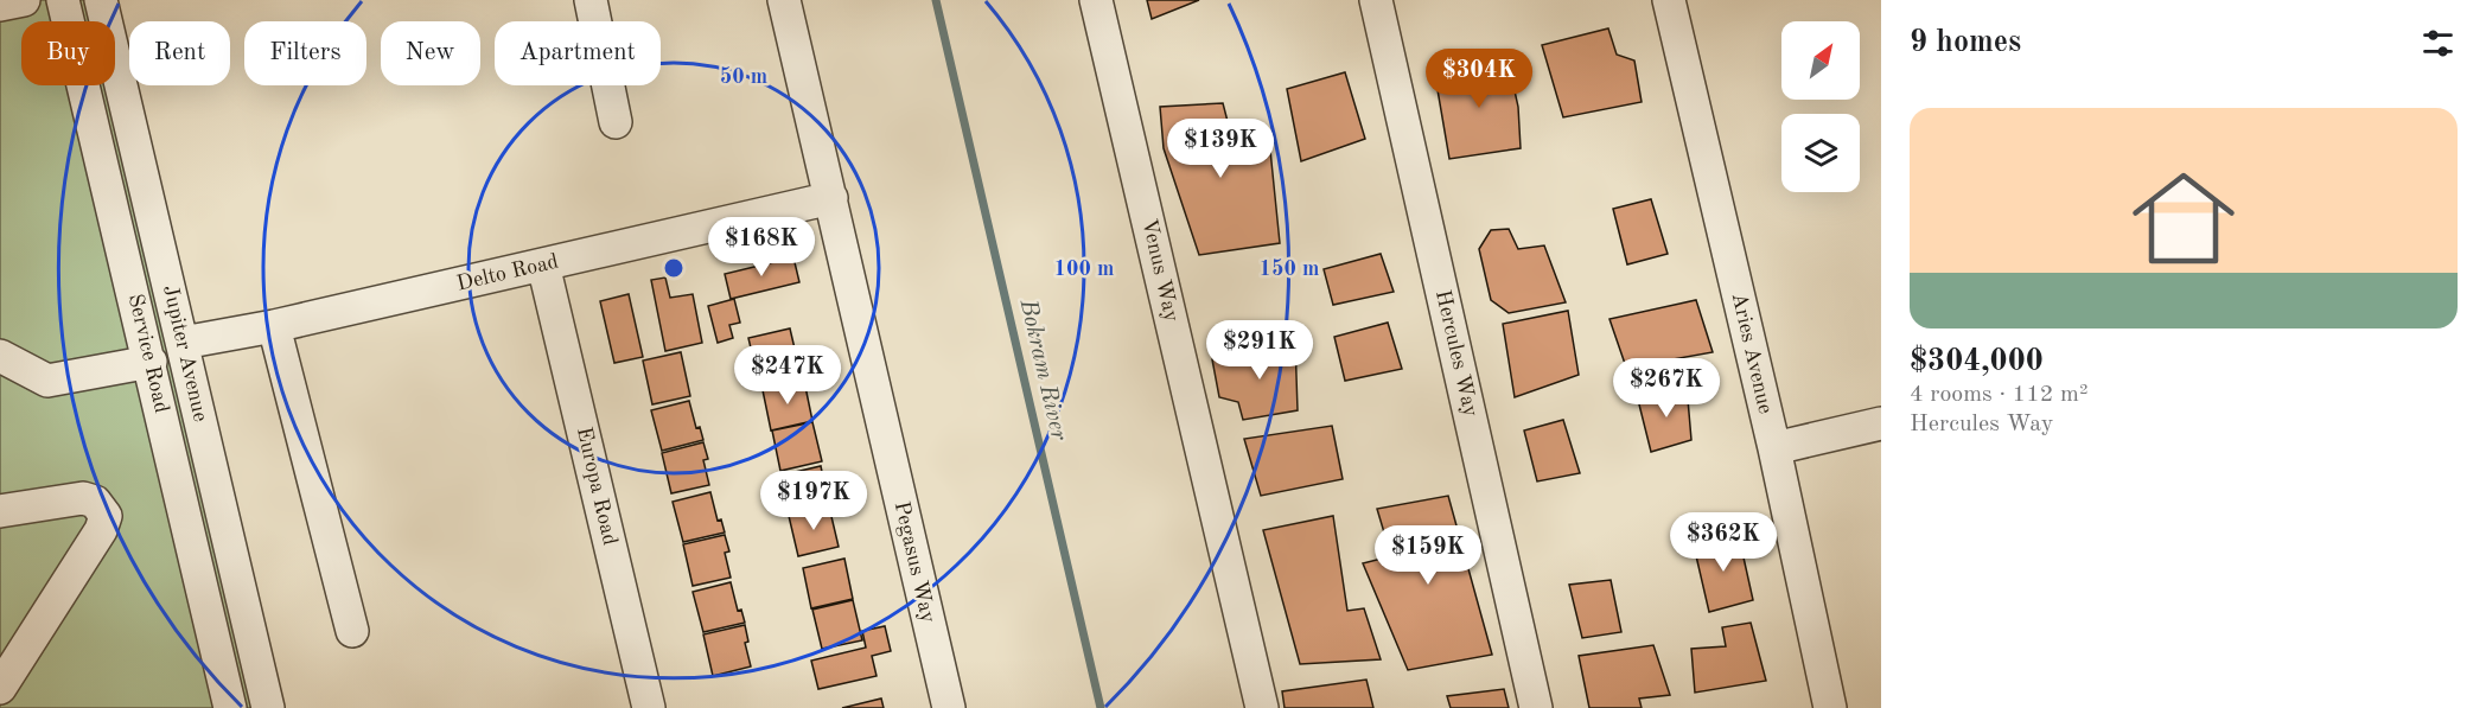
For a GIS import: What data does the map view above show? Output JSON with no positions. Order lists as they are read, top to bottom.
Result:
{
  "streets": {
    "street": [
      "Venus Way",
      "Delto Road",
      "Service Road",
      "Jupiter Avenue",
      "Hercules Way",
      "Aries Avenue",
      "Europa Road",
      "Pegasus Way"
    ]
  },
  "crossings": [
    ["Delto Road", "Jupiter Avenue"],
    ["Delto Road", "Europa Road"],
    ["Delto Road", "Pegasus Way"]
  ],
  "water": ["Bokram River"],
  "north": "top right",
  "page": {
    "heading": "9 homes",
    "chip": [
      "Buy",
      "Rent",
      "Filters",
      "New",
      "Apartment"
    ],
    "price": [
      "$304K",
      "$139K",
      "$168K",
      "$291K",
      "$247K",
      "$267K",
      "$197K",
      "$362K",
      "$159K"
    ],
    "list": [
      {
        "name": "$304,000",
        "note": "4 rooms · 112 m² · Hercules Way"
      }
    ]
  },
  "rings": ["50 m", "100 m", "150 m"]
}
